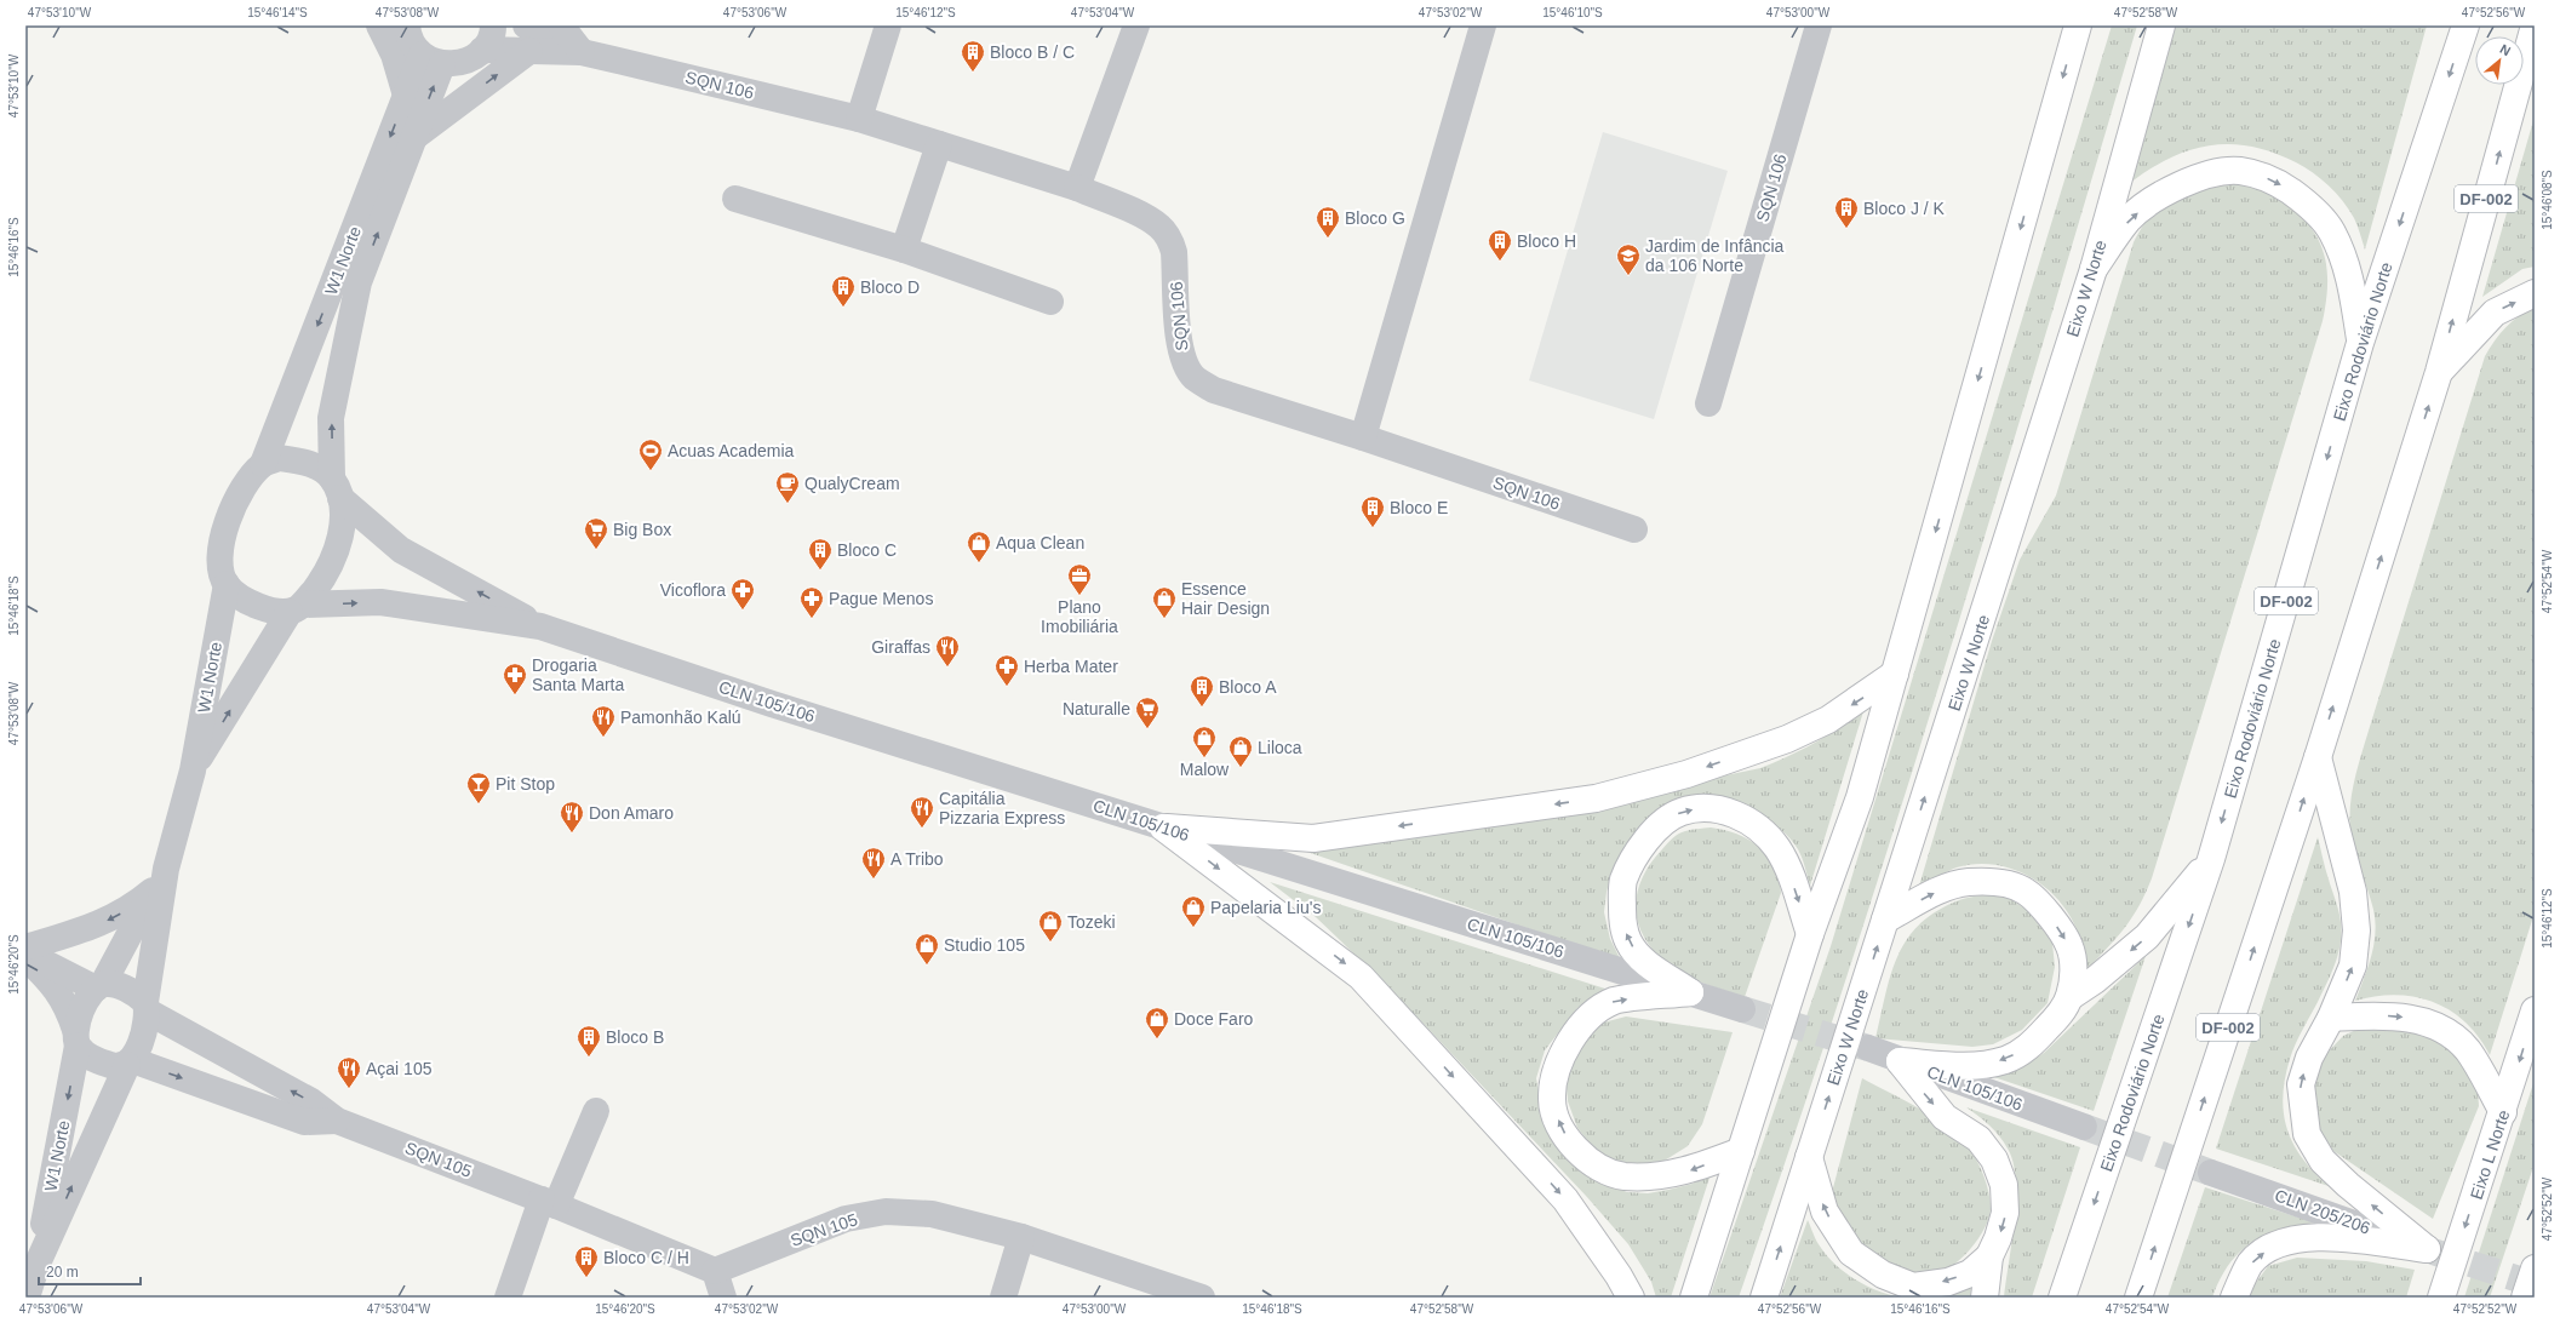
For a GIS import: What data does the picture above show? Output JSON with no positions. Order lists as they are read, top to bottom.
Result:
{
  "streets": {
    "main road": [
      "DF-002",
      "Eixo W Norte",
      "Eixo Rodoviário Norte",
      "Eixo L Norte"
    ],
    "street": [
      "SQN 106",
      "W1 Norte",
      "CLN 105/106",
      "SQN 105",
      "CLN 205/206"
    ]
  },
  "crossings": [
    ["W1 Norte", "CLN 105/106"],
    ["W1 Norte", "SQN 105"]
  ],
  "places": {
    "building": [
      "Bloco B / C",
      "Bloco J / K",
      "Bloco G",
      "Bloco H",
      "Bloco D",
      "Bloco E",
      "Bloco C",
      "Bloco A",
      "Bloco B",
      "Bloco C / H"
    ],
    "school or university": ["Jardim de Infância da 106 Norte"],
    "sports": ["Acuas Academia"],
    "cafe": ["QualyCream"],
    "supermarket": ["Big Box", "Naturalle"],
    "shop": [
      "Aqua Clean",
      "Essence Hair Design",
      "Malow",
      "Liloca",
      "Papelaria Liu's",
      "Tozeki",
      "Studio 105",
      "Doce Faro"
    ],
    "office": ["Plano Imobiliária"],
    "pharmacy": [
      "Vicoflora",
      "Pague Menos",
      "Herba Mater",
      "Drogaria Santa Marta"
    ],
    "restaurant": [
      "Giraffas",
      "Pamonhão Kalú",
      "Capitália Pizzaria Express",
      "Don Amaro",
      "A Tribo",
      "Açai 105"
    ],
    "bar": ["Pit Stop"]
  },
  "scale_bar": "20 m",
  "north": "top right",
  "coordinates": [
    "47°53'10\"W",
    "15°46'14\"S",
    "47°53'08\"W",
    "47°53'06\"W",
    "15°46'12\"S",
    "47°53'04\"W",
    "47°53'02\"W",
    "15°46'10\"S",
    "47°53'00\"W",
    "47°52'58\"W",
    "47°52'56\"W",
    "15°46'08\"S",
    "15°46'16\"S",
    "47°52'54\"W",
    "15°46'18\"S",
    "15°46'20\"S",
    "47°52'52\"W"
  ]
}
